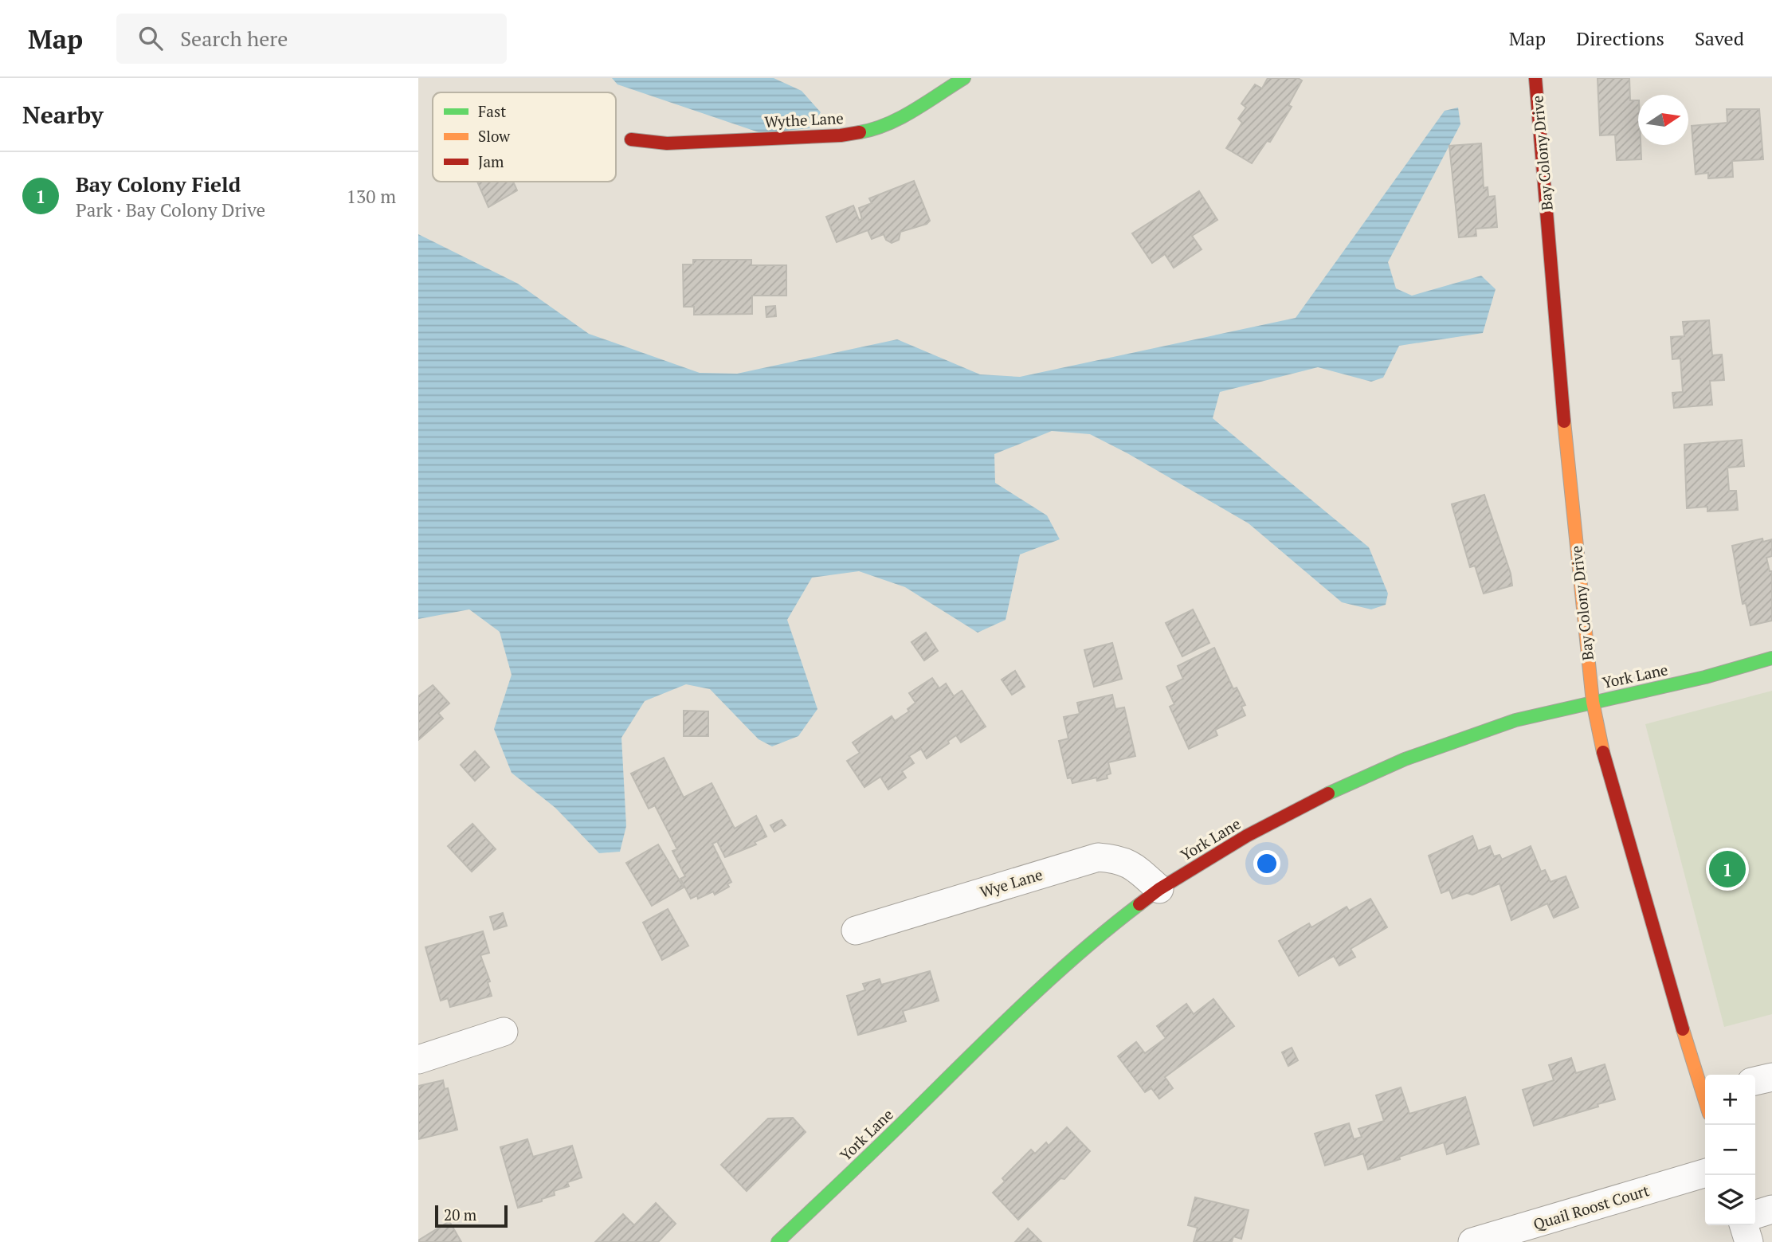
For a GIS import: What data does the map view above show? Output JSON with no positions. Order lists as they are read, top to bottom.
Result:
{
  "streets": {
    "street": [
      "Wythe Lane",
      "Bay Colony Drive",
      "York Lane",
      "Wye Lane",
      "Quail Roost Court"
    ]
  },
  "crossings": [
    ["Bay Colony Drive", "York Lane"],
    ["York Lane", "Wye Lane"]
  ],
  "legend": ["Fast", "Slow", "Jam"],
  "scale_bar": "20 m",
  "north": "right",
  "page": {
    "header": "Map",
    "search": "Search here",
    "nav": ["Map", "Directions", "Saved"],
    "heading": "Nearby",
    "list": [
      {
        "mark": "1",
        "name": "Bay Colony Field",
        "note": "Park · Bay Colony Drive",
        "value": "130 m"
      }
    ],
    "pins": "1",
    "map_buttons": ["+", "−"],
    "scale": "20 m"
  }
}
